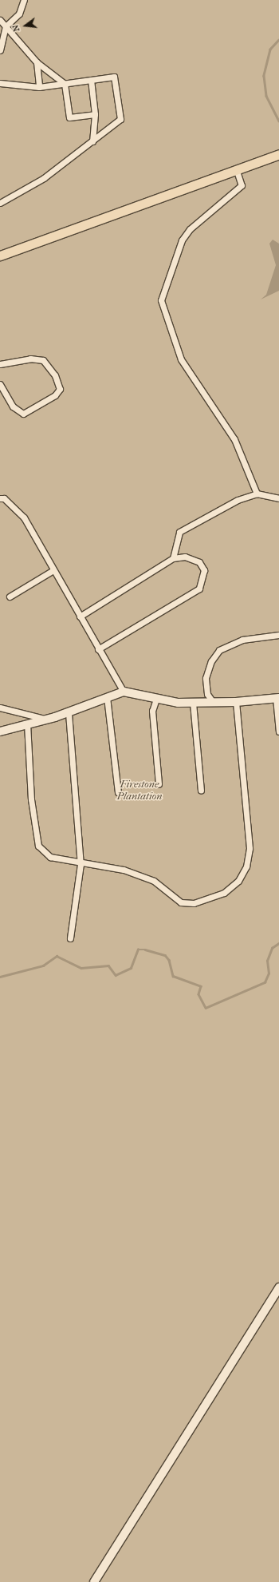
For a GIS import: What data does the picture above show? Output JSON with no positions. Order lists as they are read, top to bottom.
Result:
{
  "parks": ["Firestone Plantation"],
  "north": "left"
}
